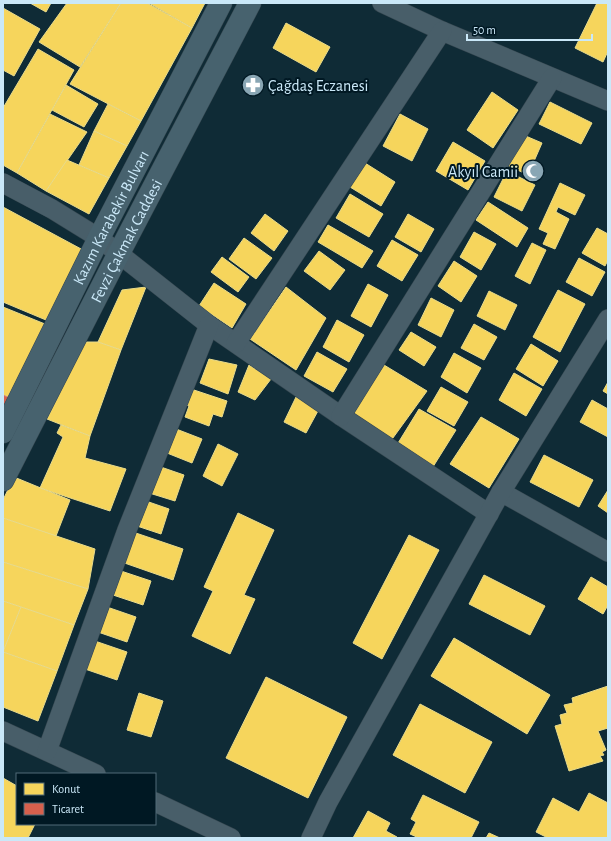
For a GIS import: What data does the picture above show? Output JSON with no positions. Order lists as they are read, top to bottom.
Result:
{
  "streets": {
    "main road": ["Kazım Karabekir Bulvarı", "Fevzi Çakmak Caddesi"]
  },
  "places": {
    "pharmacy": ["Çağdaş Eczanesi"],
    "mosque": ["Akyıl Camii"]
  },
  "legend": ["Konut", "Ticaret"],
  "scale_bar": "50 m"
}
